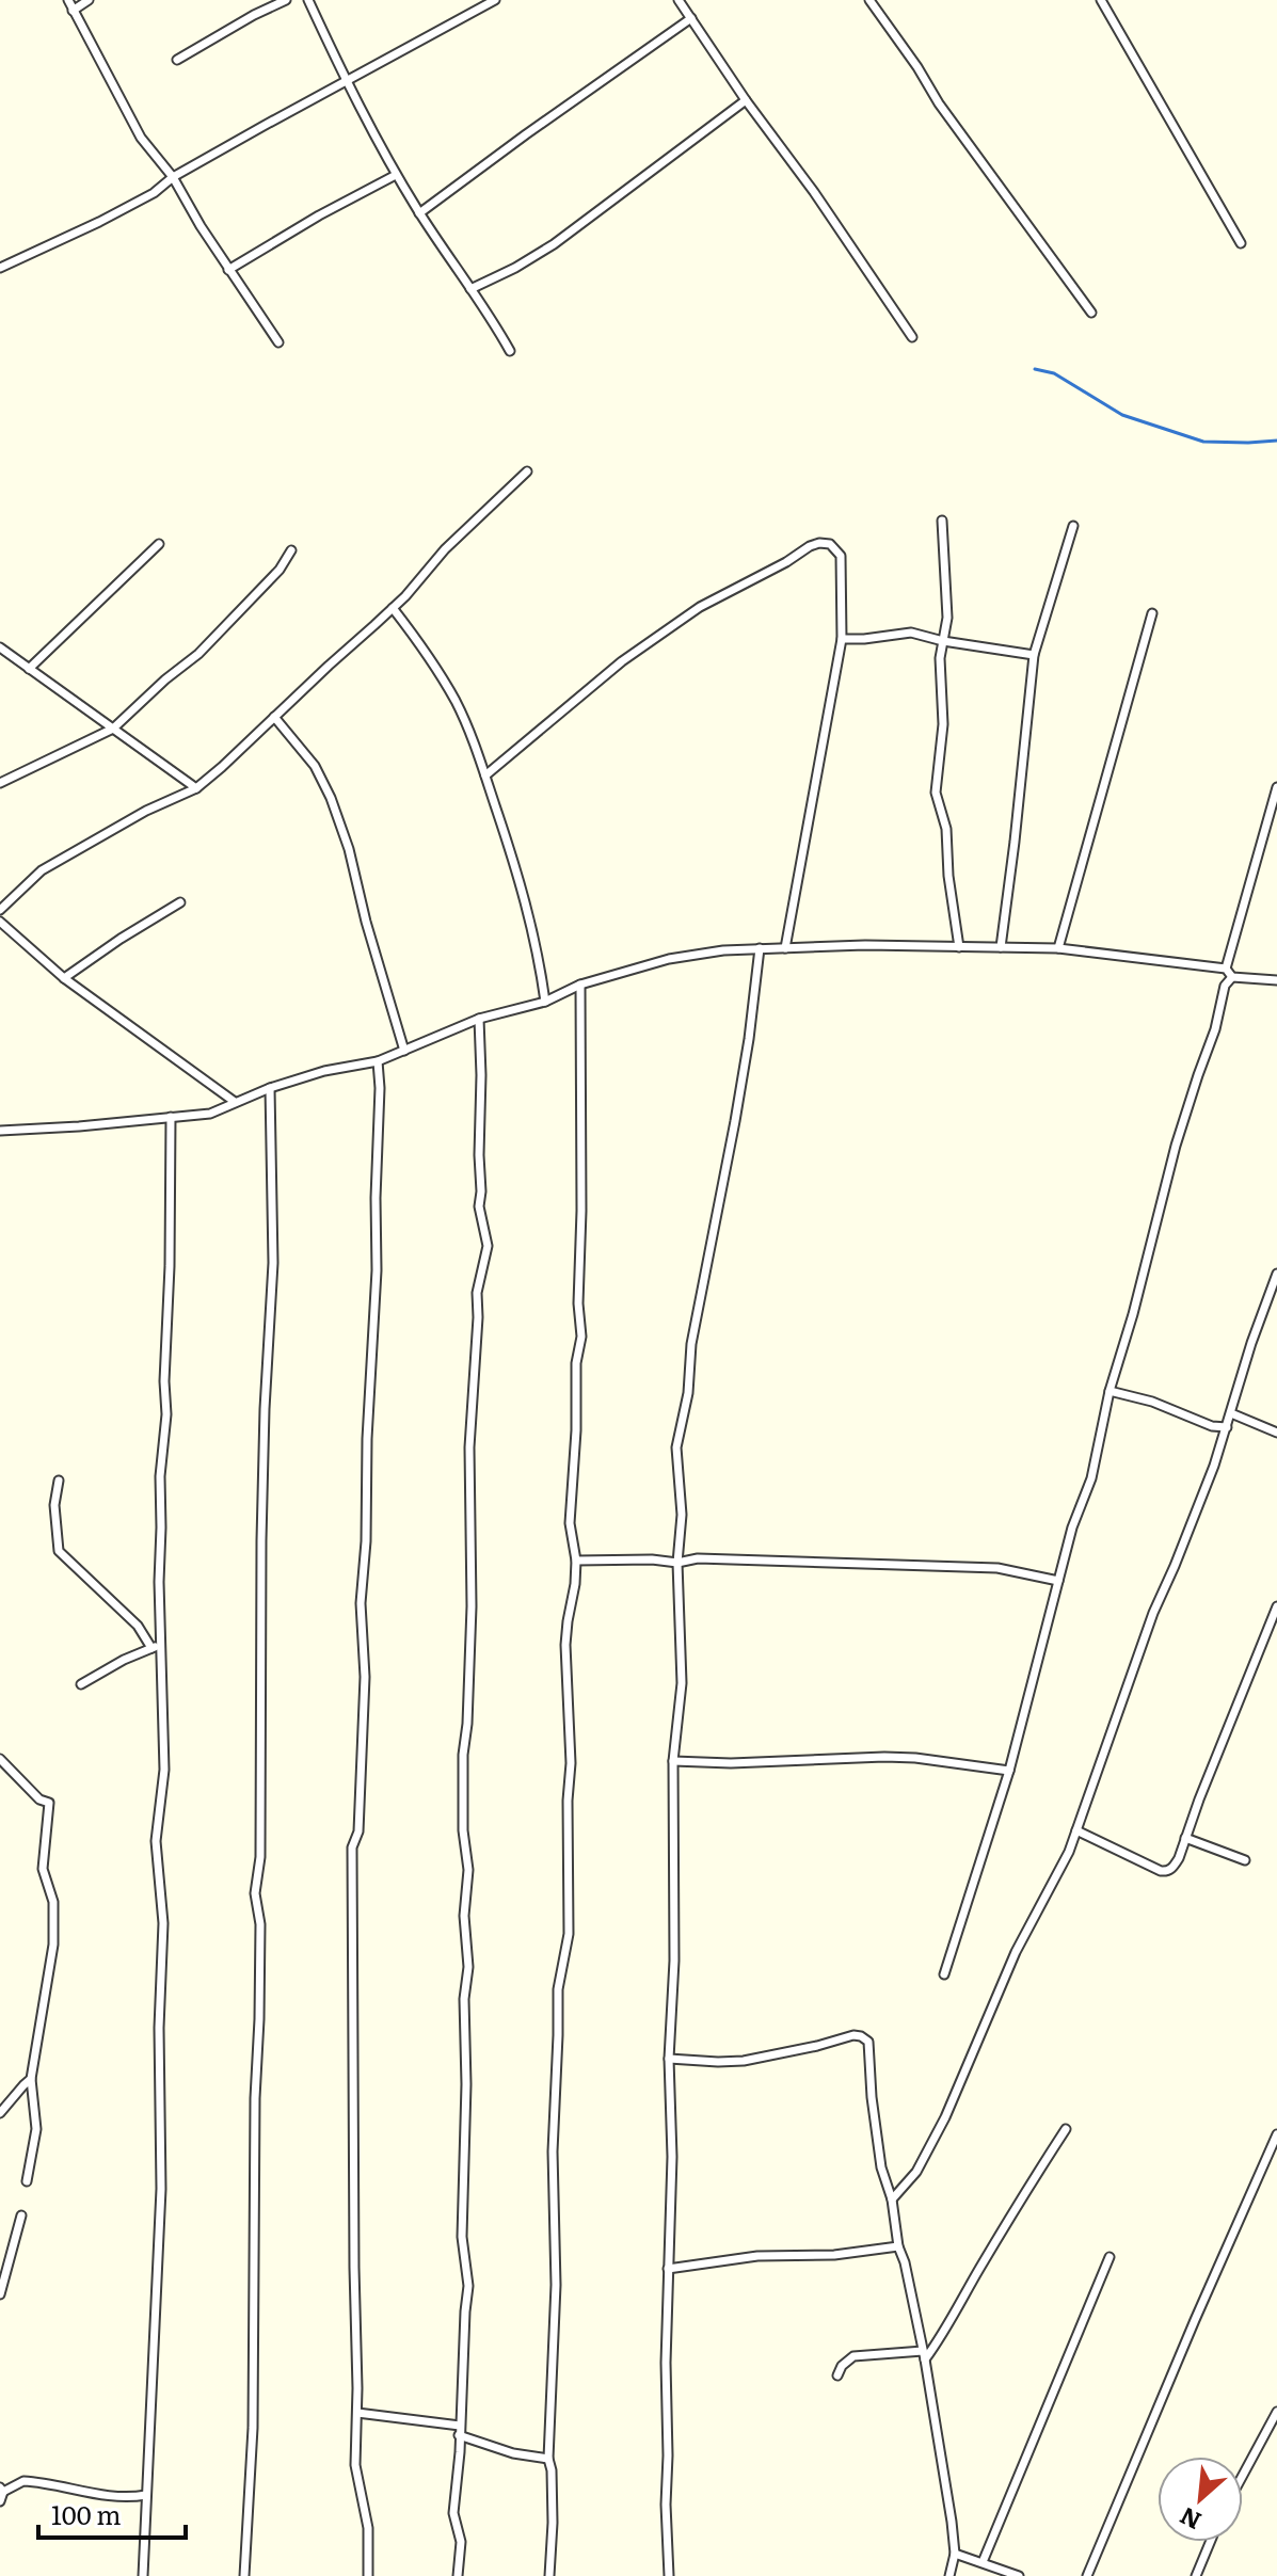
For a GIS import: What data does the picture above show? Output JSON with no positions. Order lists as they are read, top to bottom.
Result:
{
  "scale_bar": "100 m",
  "north": "bottom left"
}
